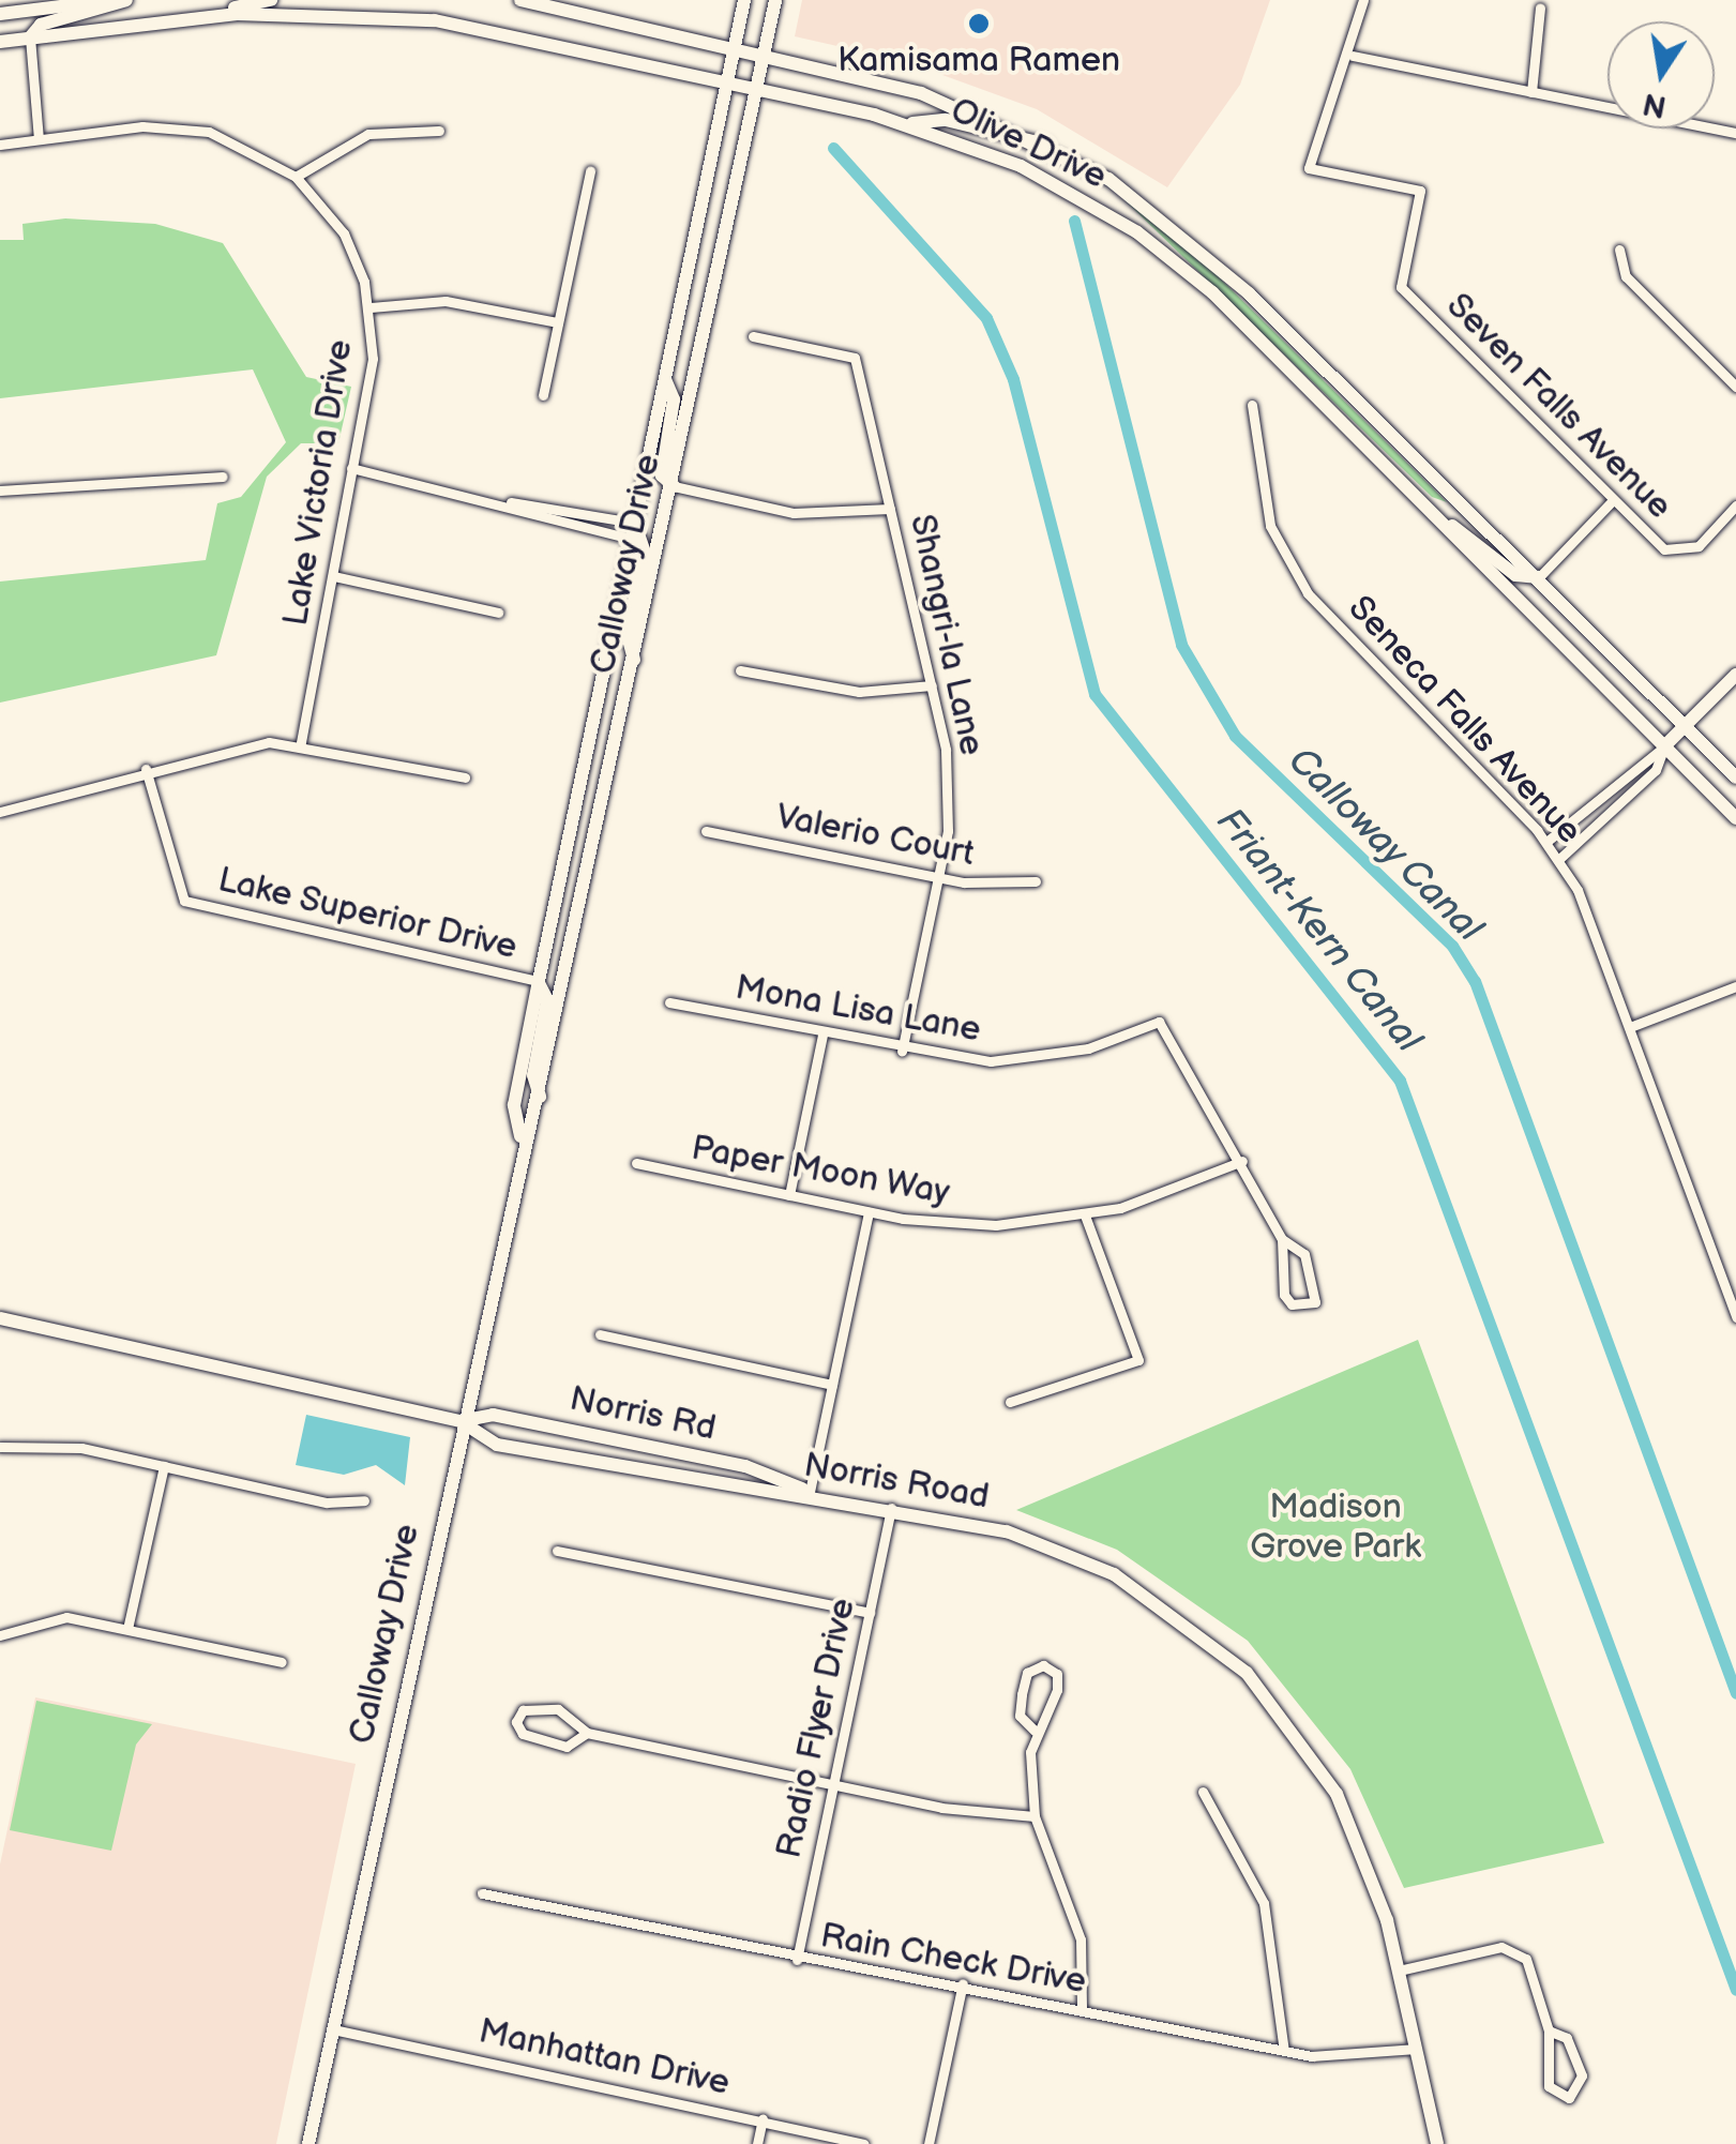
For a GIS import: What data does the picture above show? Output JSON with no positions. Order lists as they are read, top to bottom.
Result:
{
  "streets": {
    "main road": [
      "Olive Drive",
      "Calloway Drive",
      "Norris Rd",
      "Norris Road"
    ],
    "street": [
      "Seven Falls Avenue",
      "Lake Victoria Drive",
      "Shangri-la Lane",
      "Seneca Falls Avenue",
      "Valerio Court",
      "Lake Superior Drive",
      "Mona Lisa Lane",
      "Paper Moon Way",
      "Radio Flyer Drive",
      "Rain Check Drive",
      "Manhattan Drive"
    ]
  },
  "crossings": [
    ["Olive Drive", "Calloway Drive"],
    ["Calloway Drive", "Lake Superior Drive"],
    ["Calloway Drive", "Norris Rd"],
    ["Calloway Drive", "Norris Road"],
    ["Calloway Drive", "Manhattan Drive"],
    ["Shangri-la Lane", "Valerio Court"],
    ["Shangri-la Lane", "Mona Lisa Lane"],
    ["Mona Lisa Lane", "Paper Moon Way"],
    ["Norris Rd", "Norris Road"],
    ["Norris Road", "Radio Flyer Drive"],
    ["Norris Road", "Rain Check Drive"],
    ["Radio Flyer Drive", "Rain Check Drive"]
  ],
  "water": ["Calloway Canal", "Friant-Kern Canal"],
  "parks": ["Madison Grove Park"],
  "places": ["Kamisama Ramen"],
  "north": "bottom"
}
